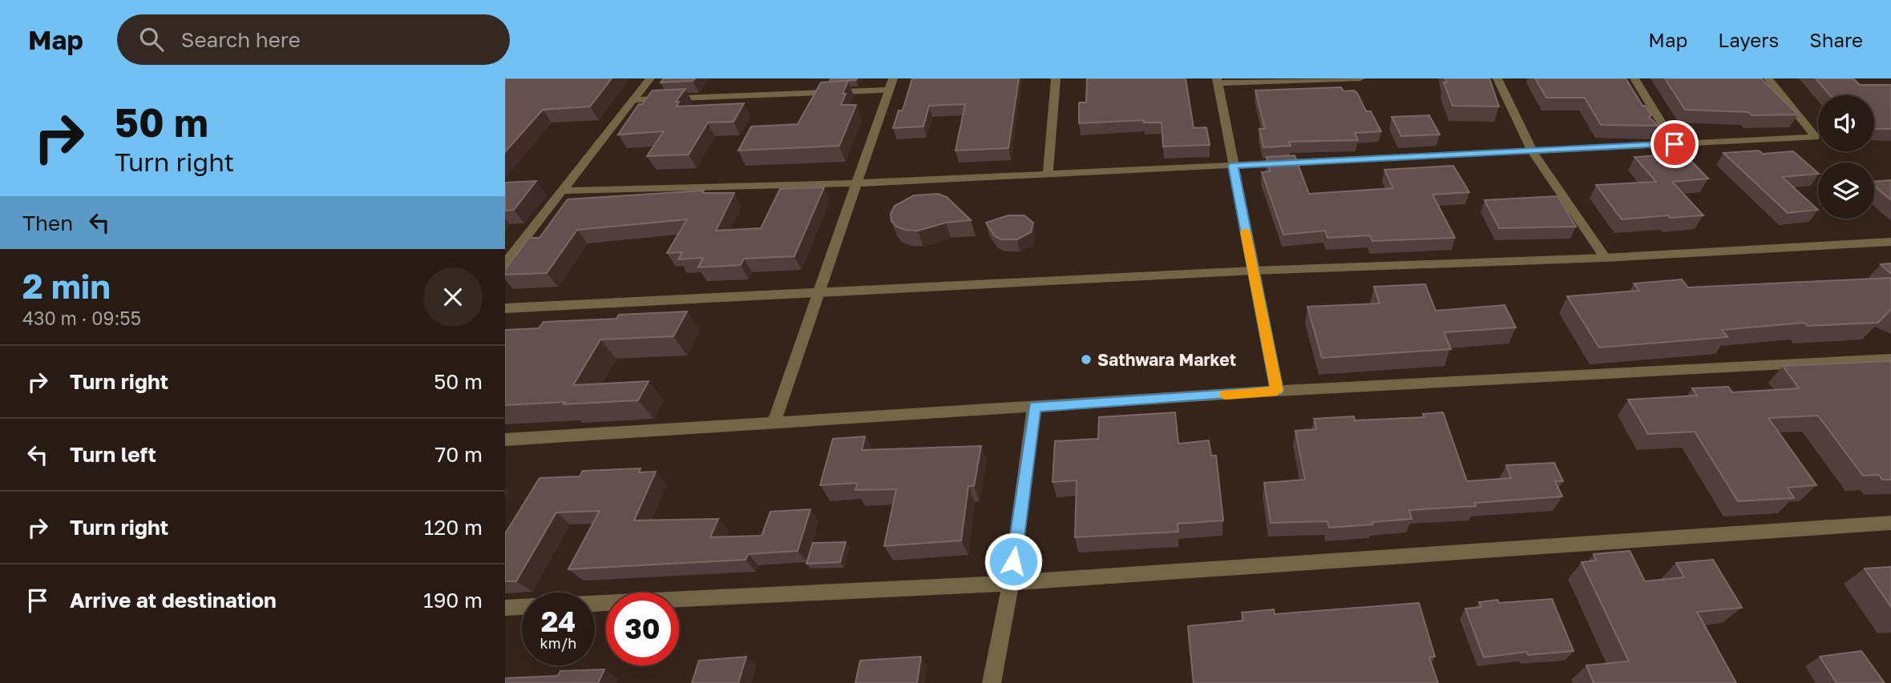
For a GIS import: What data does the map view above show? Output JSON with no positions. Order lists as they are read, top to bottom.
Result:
{
  "places": ["Sathwara Market"],
  "page": {
    "header": "Map",
    "search": "Search here",
    "nav": ["Map", "Layers", "Share"],
    "turn": ["50 m", "Turn right"],
    "then": "Then",
    "heading": ["2 min", "430 m · 09:55"],
    "list": [
      {
        "name": "Turn right",
        "value": "50 m"
      },
      {
        "name": "Turn left",
        "value": "70 m"
      },
      {
        "name": "Turn right",
        "value": "120 m"
      },
      {
        "name": "Arrive at destination",
        "value": "190 m"
      }
    ],
    "speed": "24 km/h",
    "limit": "30"
  }
}
